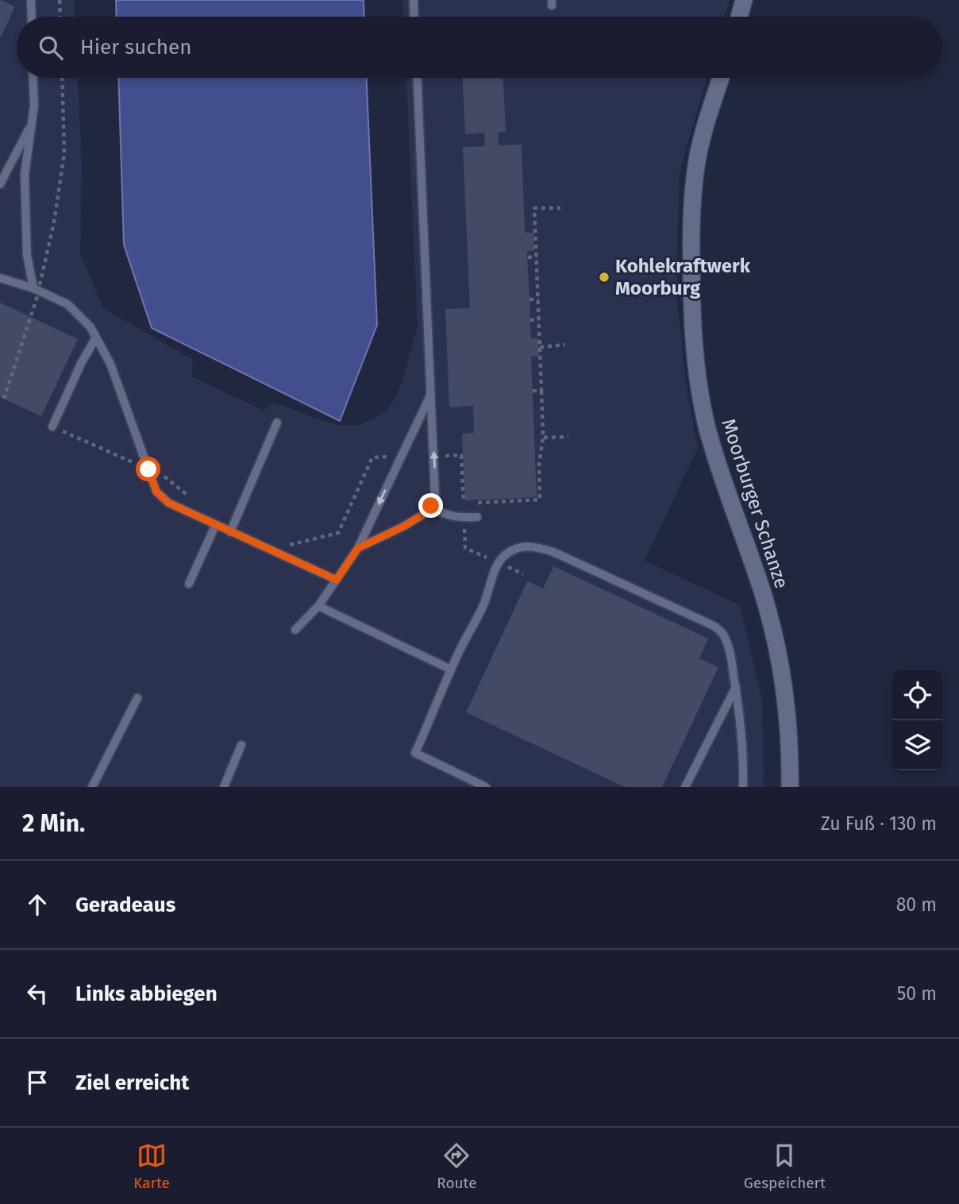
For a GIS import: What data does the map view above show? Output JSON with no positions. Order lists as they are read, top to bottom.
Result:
{
  "streets": {
    "street": ["Moorburger Schanze"]
  },
  "places": ["Kohlekraftwerk Moorburg"],
  "page": {
    "search": "Hier suchen",
    "heading": ["2 Min.", "Zu Fuß · 130 m"],
    "list": [
      ["Geradeaus", "80 m"],
      ["Links abbiegen", "50 m"],
      "Ziel erreicht"
    ],
    "nav": ["Karte", "Route", "Gespeichert"]
  }
}
